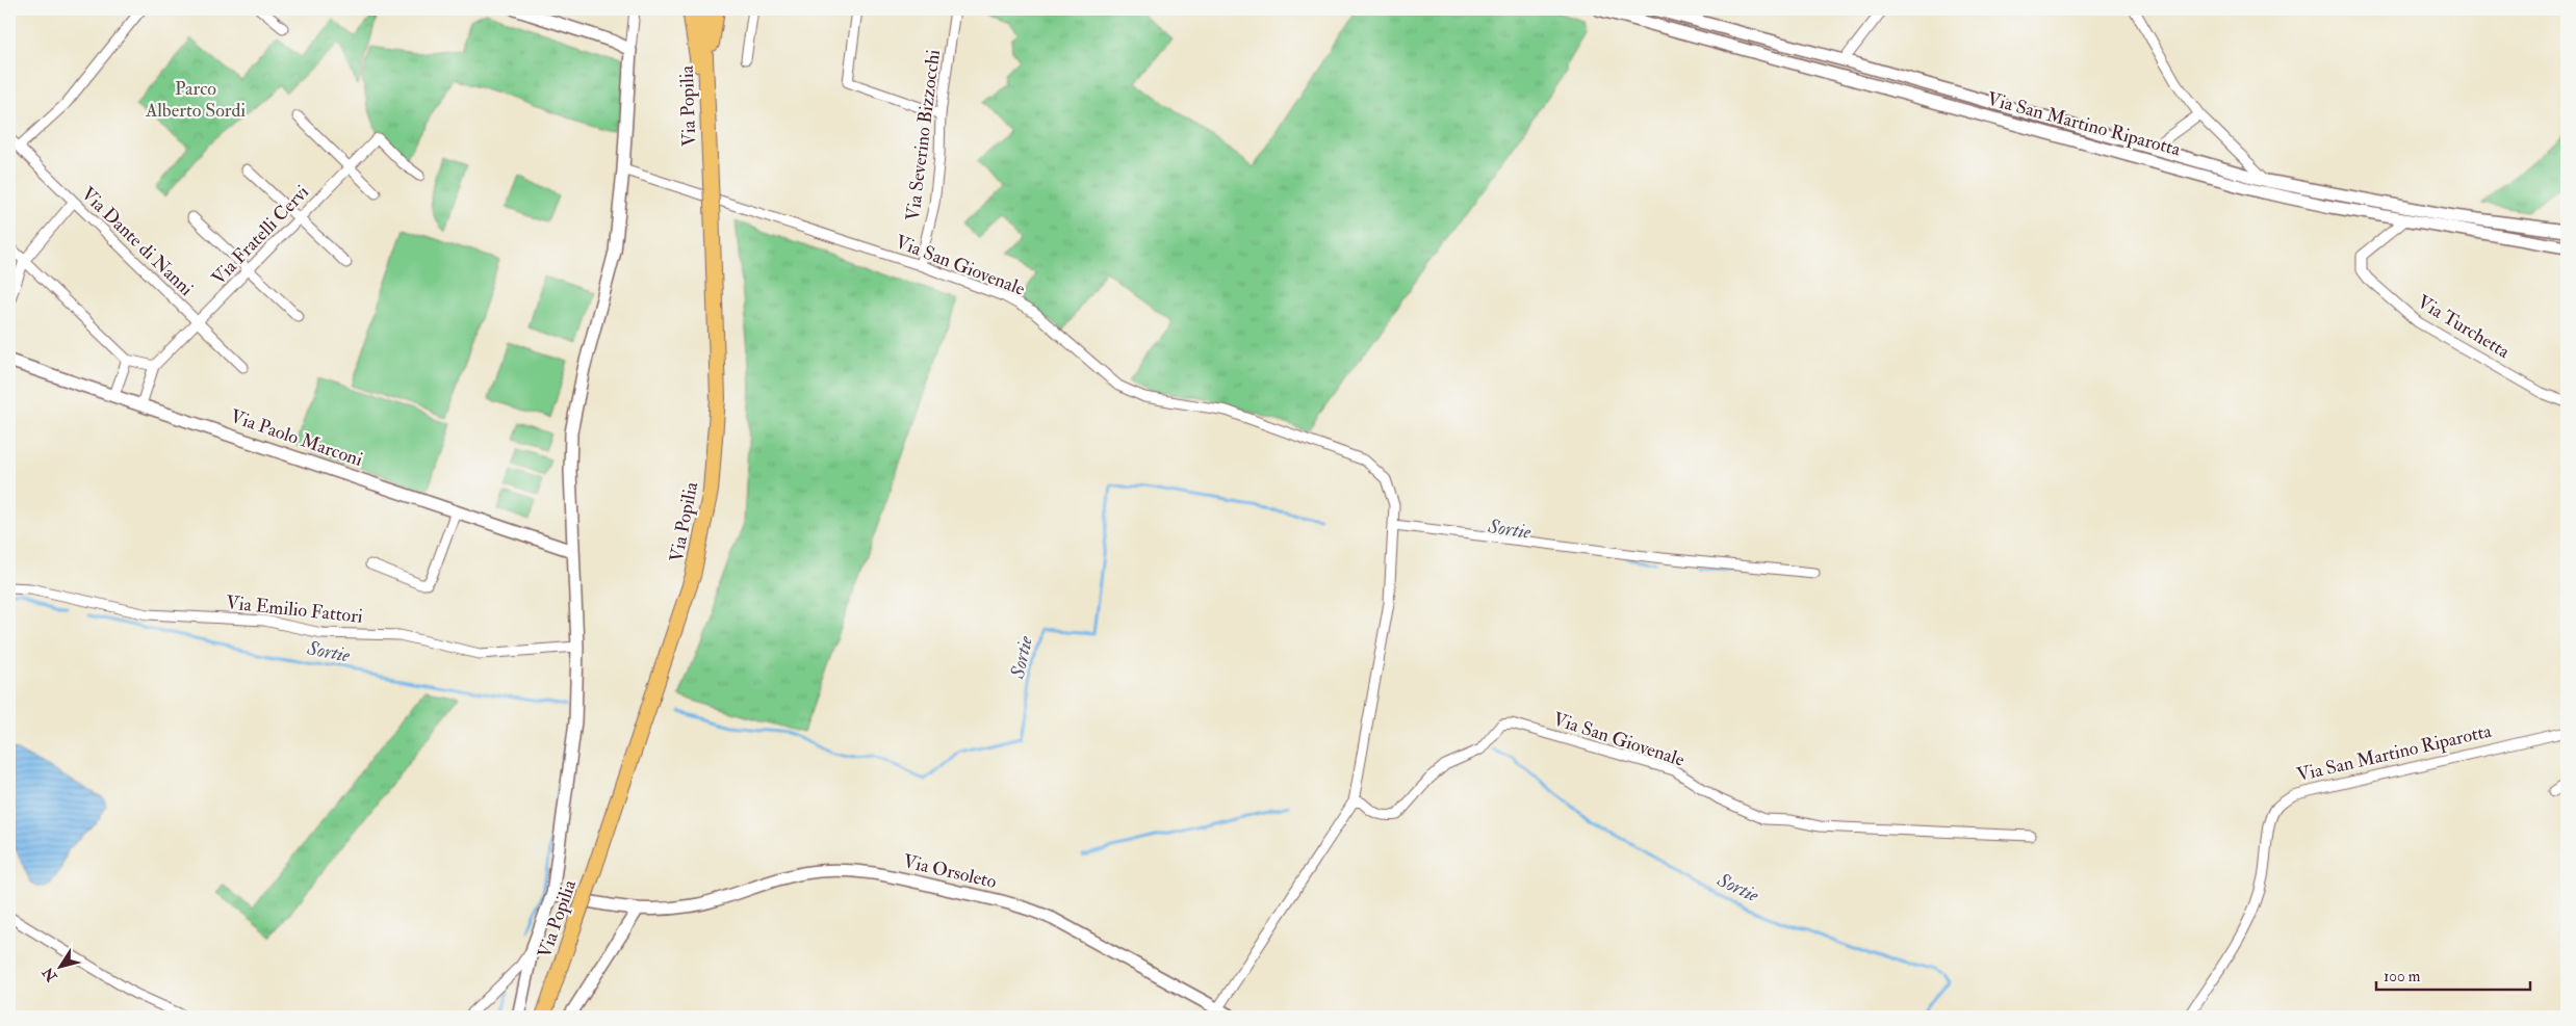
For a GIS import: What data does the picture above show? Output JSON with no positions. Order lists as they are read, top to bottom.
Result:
{
  "streets": {
    "main road": ["Via Popilia"],
    "street": [
      "Via San Martino Riparotta",
      "Via Severino Bizzocchi",
      "Via Fratelli Cervi",
      "Via Dante di Nanni",
      "Via San Giovenale",
      "Via Turchetta",
      "Via Paolo Marconi",
      "Via Emilio Fattori",
      "Via Orsoleto"
    ]
  },
  "crossings": [
    ["Via Popilia", "Via San Giovenale"],
    ["Via Popilia", "Via Paolo Marconi"],
    ["Via Popilia", "Via Emilio Fattori"],
    ["Via Popilia", "Via Orsoleto"],
    ["Via San Martino Riparotta", "Via Turchetta"],
    ["Via Severino Bizzocchi", "Via San Giovenale"],
    ["Via Fratelli Cervi", "Via Dante di Nanni"],
    ["Via Fratelli Cervi", "Via Paolo Marconi"],
    ["Via San Giovenale", "Via Orsoleto"]
  ],
  "water": ["Sortie"],
  "parks": ["Parco Alberto Sordi"],
  "scale_bar": "100 m",
  "north": "bottom left"
}
